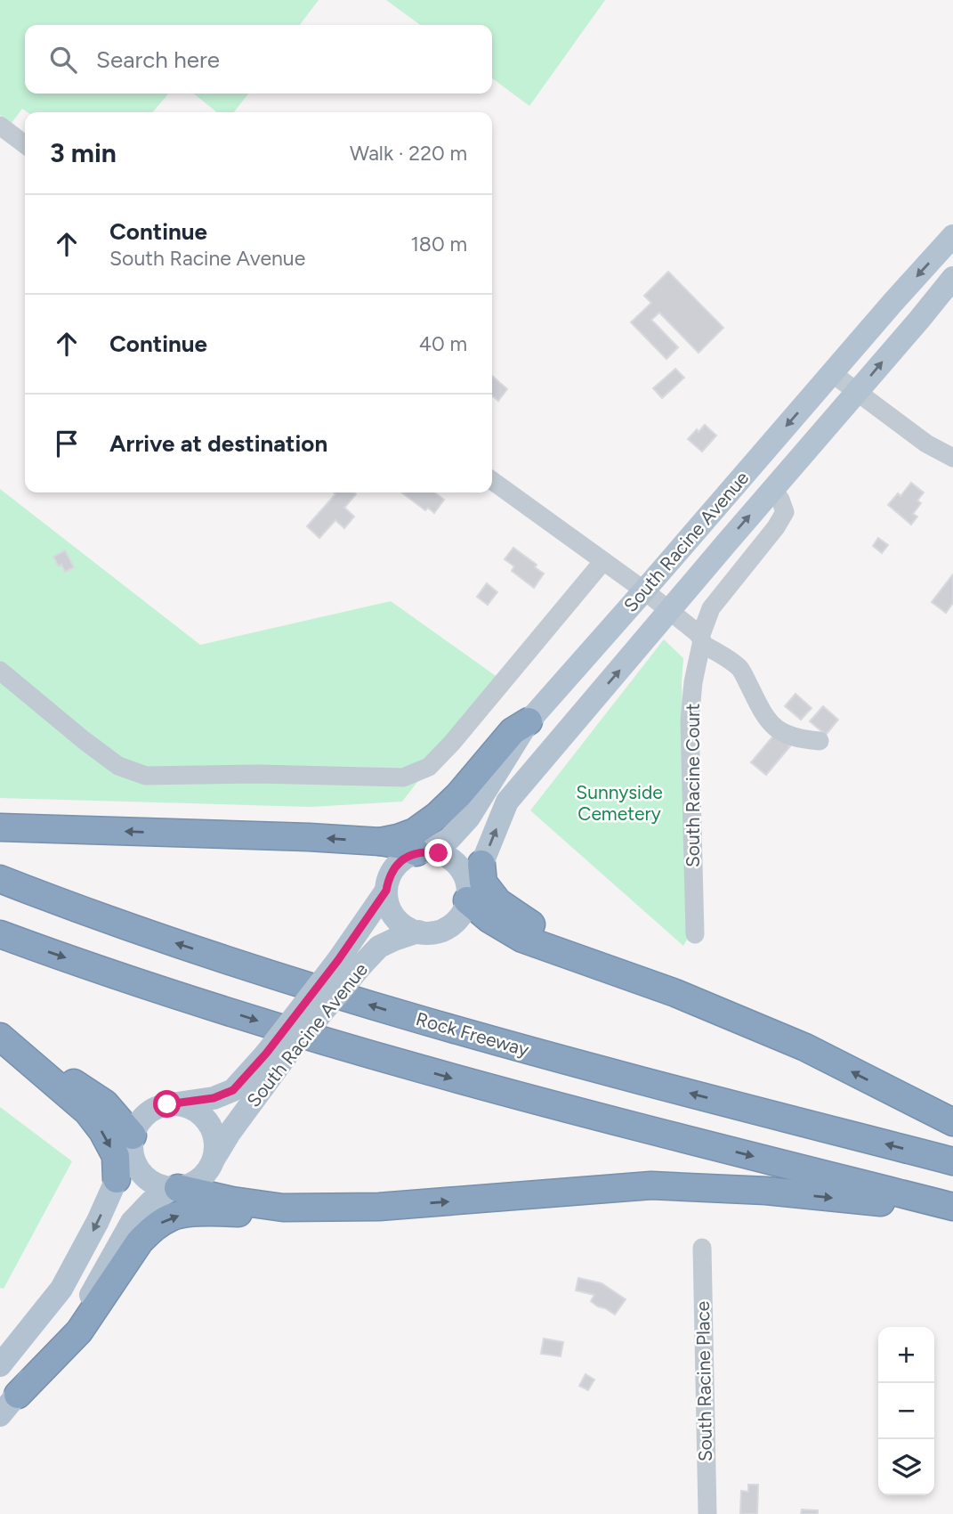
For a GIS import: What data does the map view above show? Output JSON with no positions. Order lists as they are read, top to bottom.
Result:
{
  "streets": {
    "highway": ["Rock Freeway"],
    "main road": ["South Racine Avenue"],
    "street": ["South Racine Court", "South Racine Place"]
  },
  "crossings": [
    ["South Racine Avenue", "South Racine Court"]
  ],
  "parks": ["Sunnyside Cemetery"],
  "page": {
    "search": "Search here",
    "heading": ["3 min", "Walk · 220 m"],
    "list": [
      ["Continue", "South Racine Avenue", "180 m"],
      ["Continue", "40 m"],
      "Arrive at destination"
    ],
    "map_buttons": ["+", "−"]
  }
}
